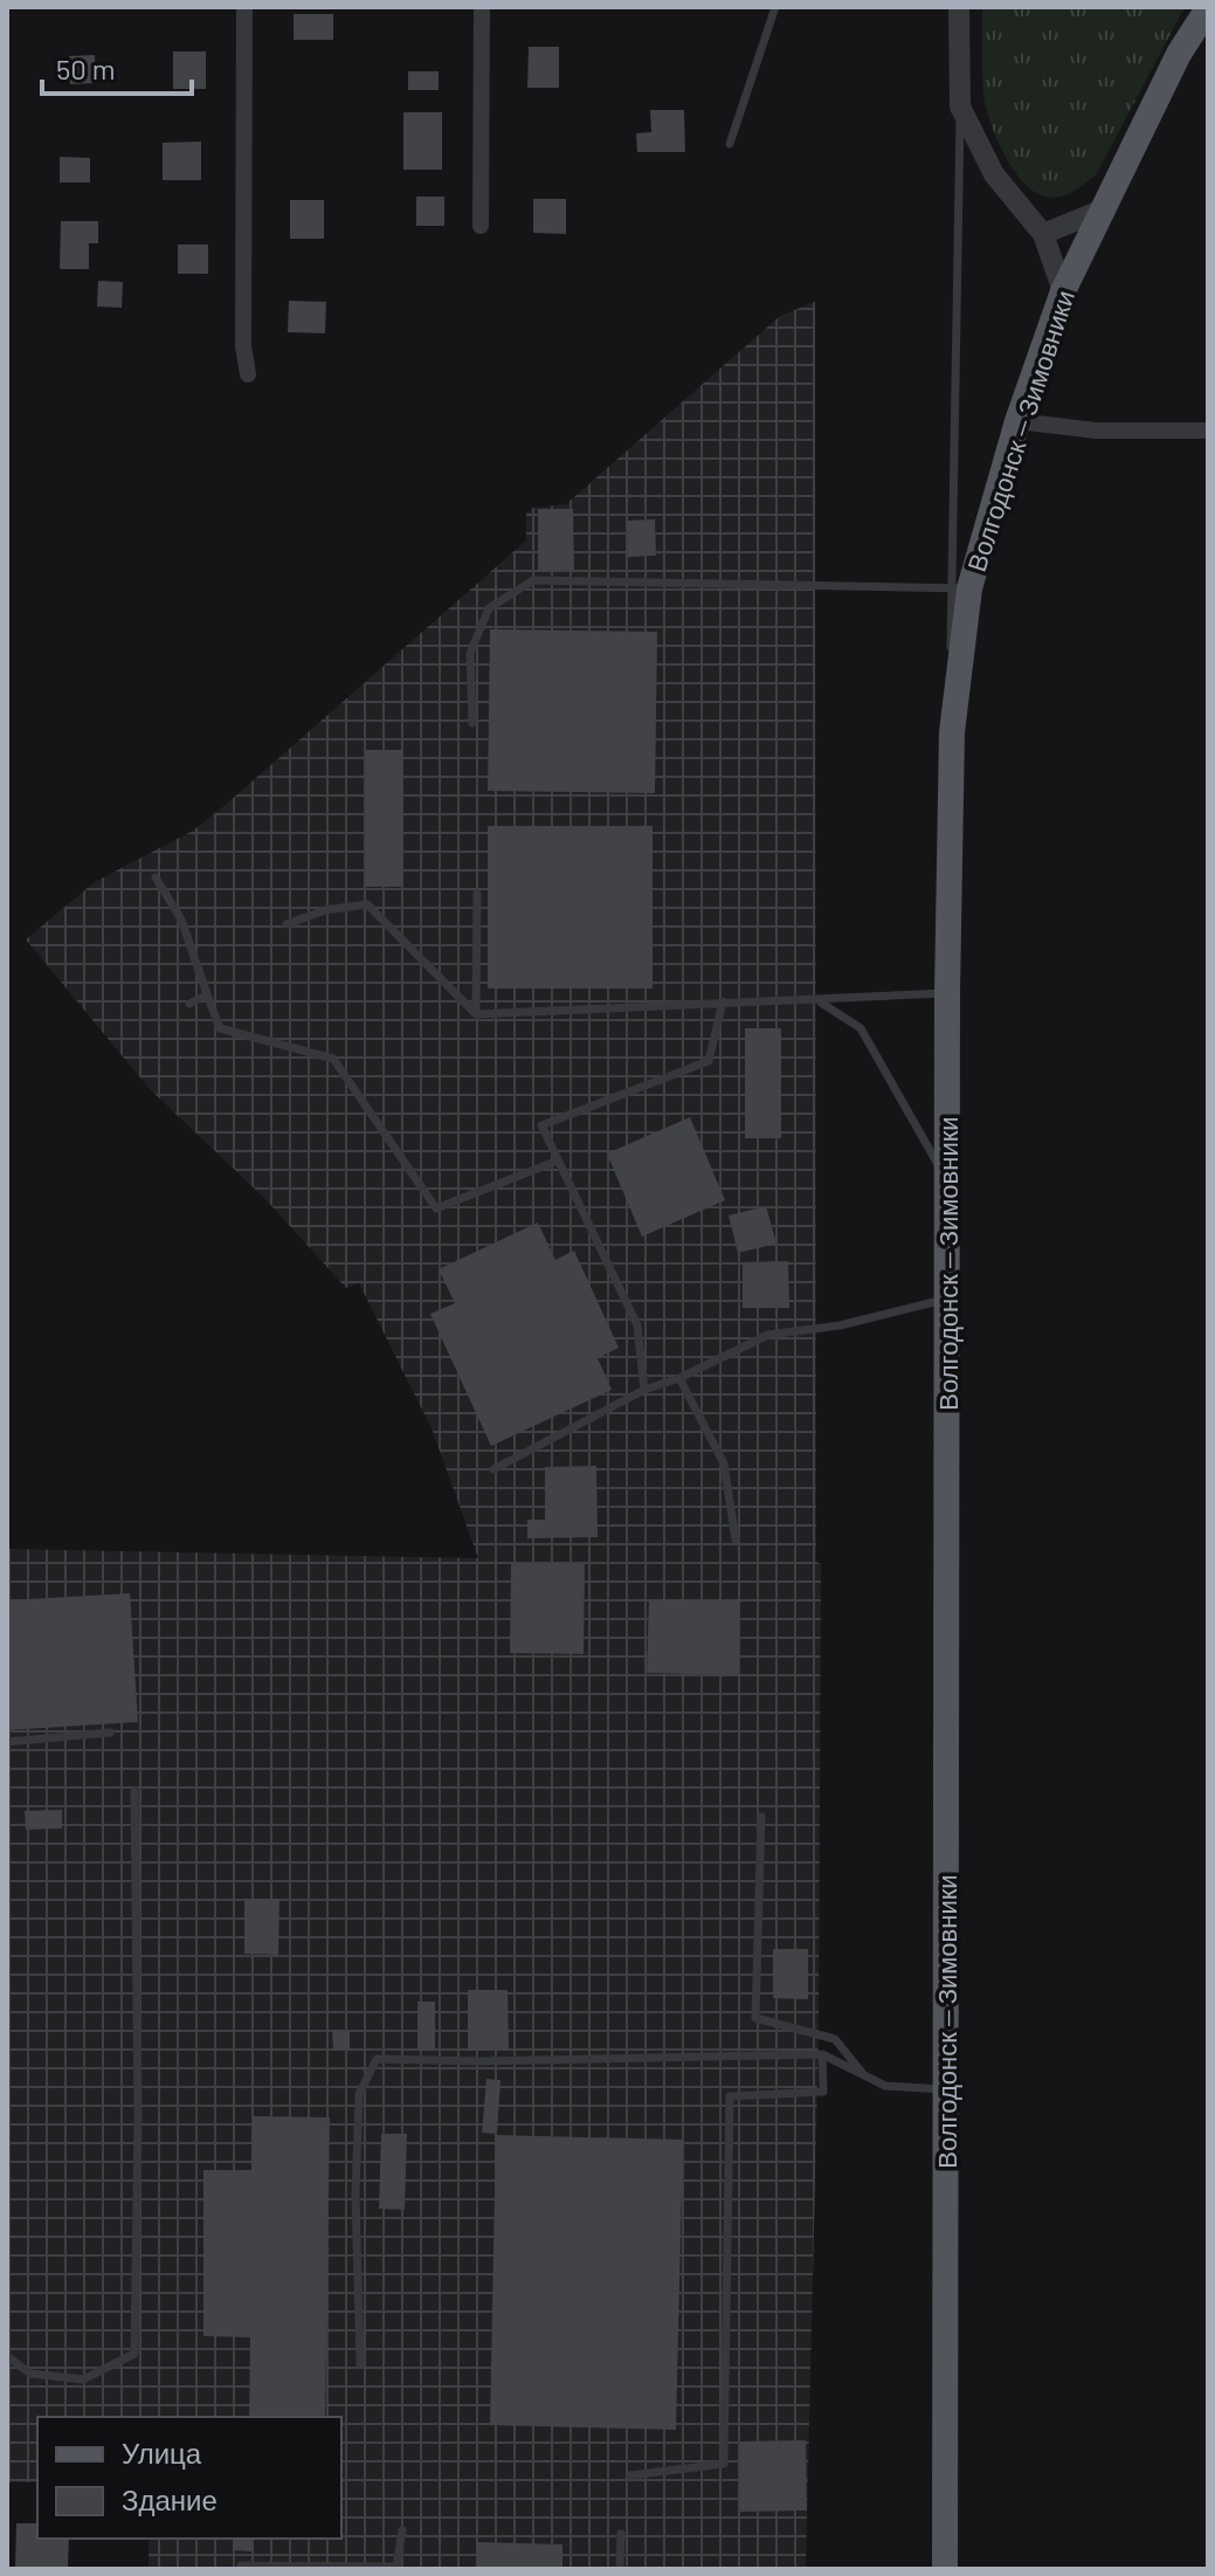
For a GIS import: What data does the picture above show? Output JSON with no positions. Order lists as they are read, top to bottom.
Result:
{
  "streets": {
    "main road": ["Волгодонск — Зимовники"]
  },
  "legend": ["Улица", "Здание"],
  "scale_bar": "50 m"
}
